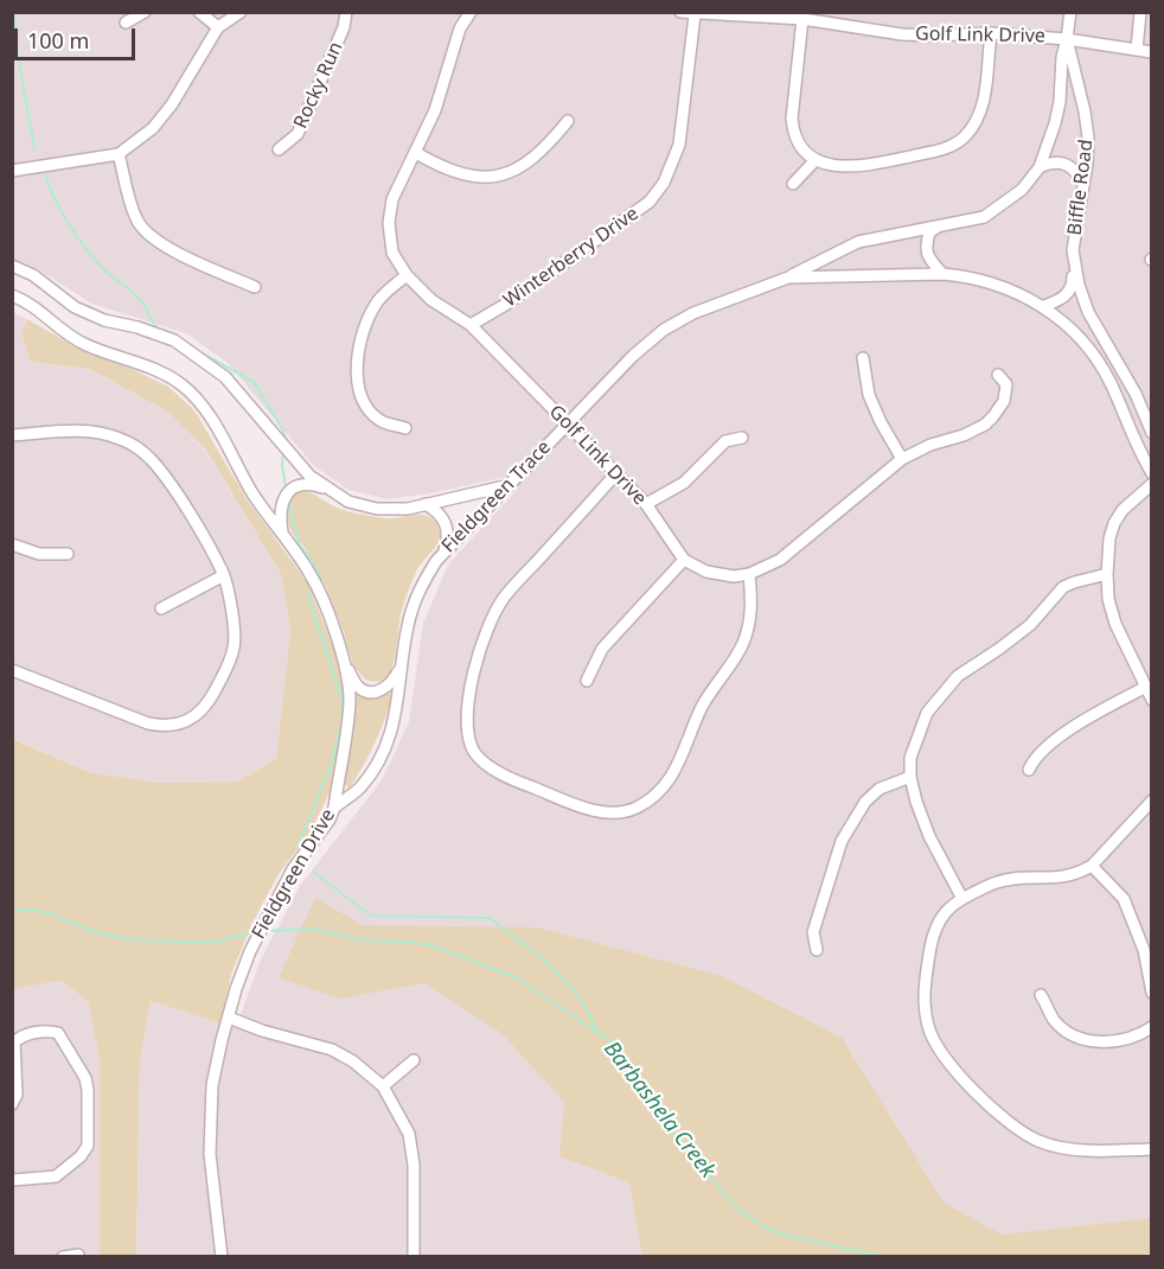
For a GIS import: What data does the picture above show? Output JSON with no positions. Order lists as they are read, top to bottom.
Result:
{
  "streets": {
    "street": [
      "Golf Link Drive",
      "Rocky Run",
      "Biffle Road",
      "Winterberry Drive",
      "Fieldgreen Trace",
      "Fieldgreen Drive"
    ]
  },
  "crossings": [
    ["Golf Link Drive", "Biffle Road"],
    ["Golf Link Drive", "Winterberry Drive"],
    ["Golf Link Drive", "Fieldgreen Trace"],
    ["Fieldgreen Trace", "Fieldgreen Drive"]
  ],
  "water": ["Barbashela Creek"],
  "scale_bar": "100 m"
}
